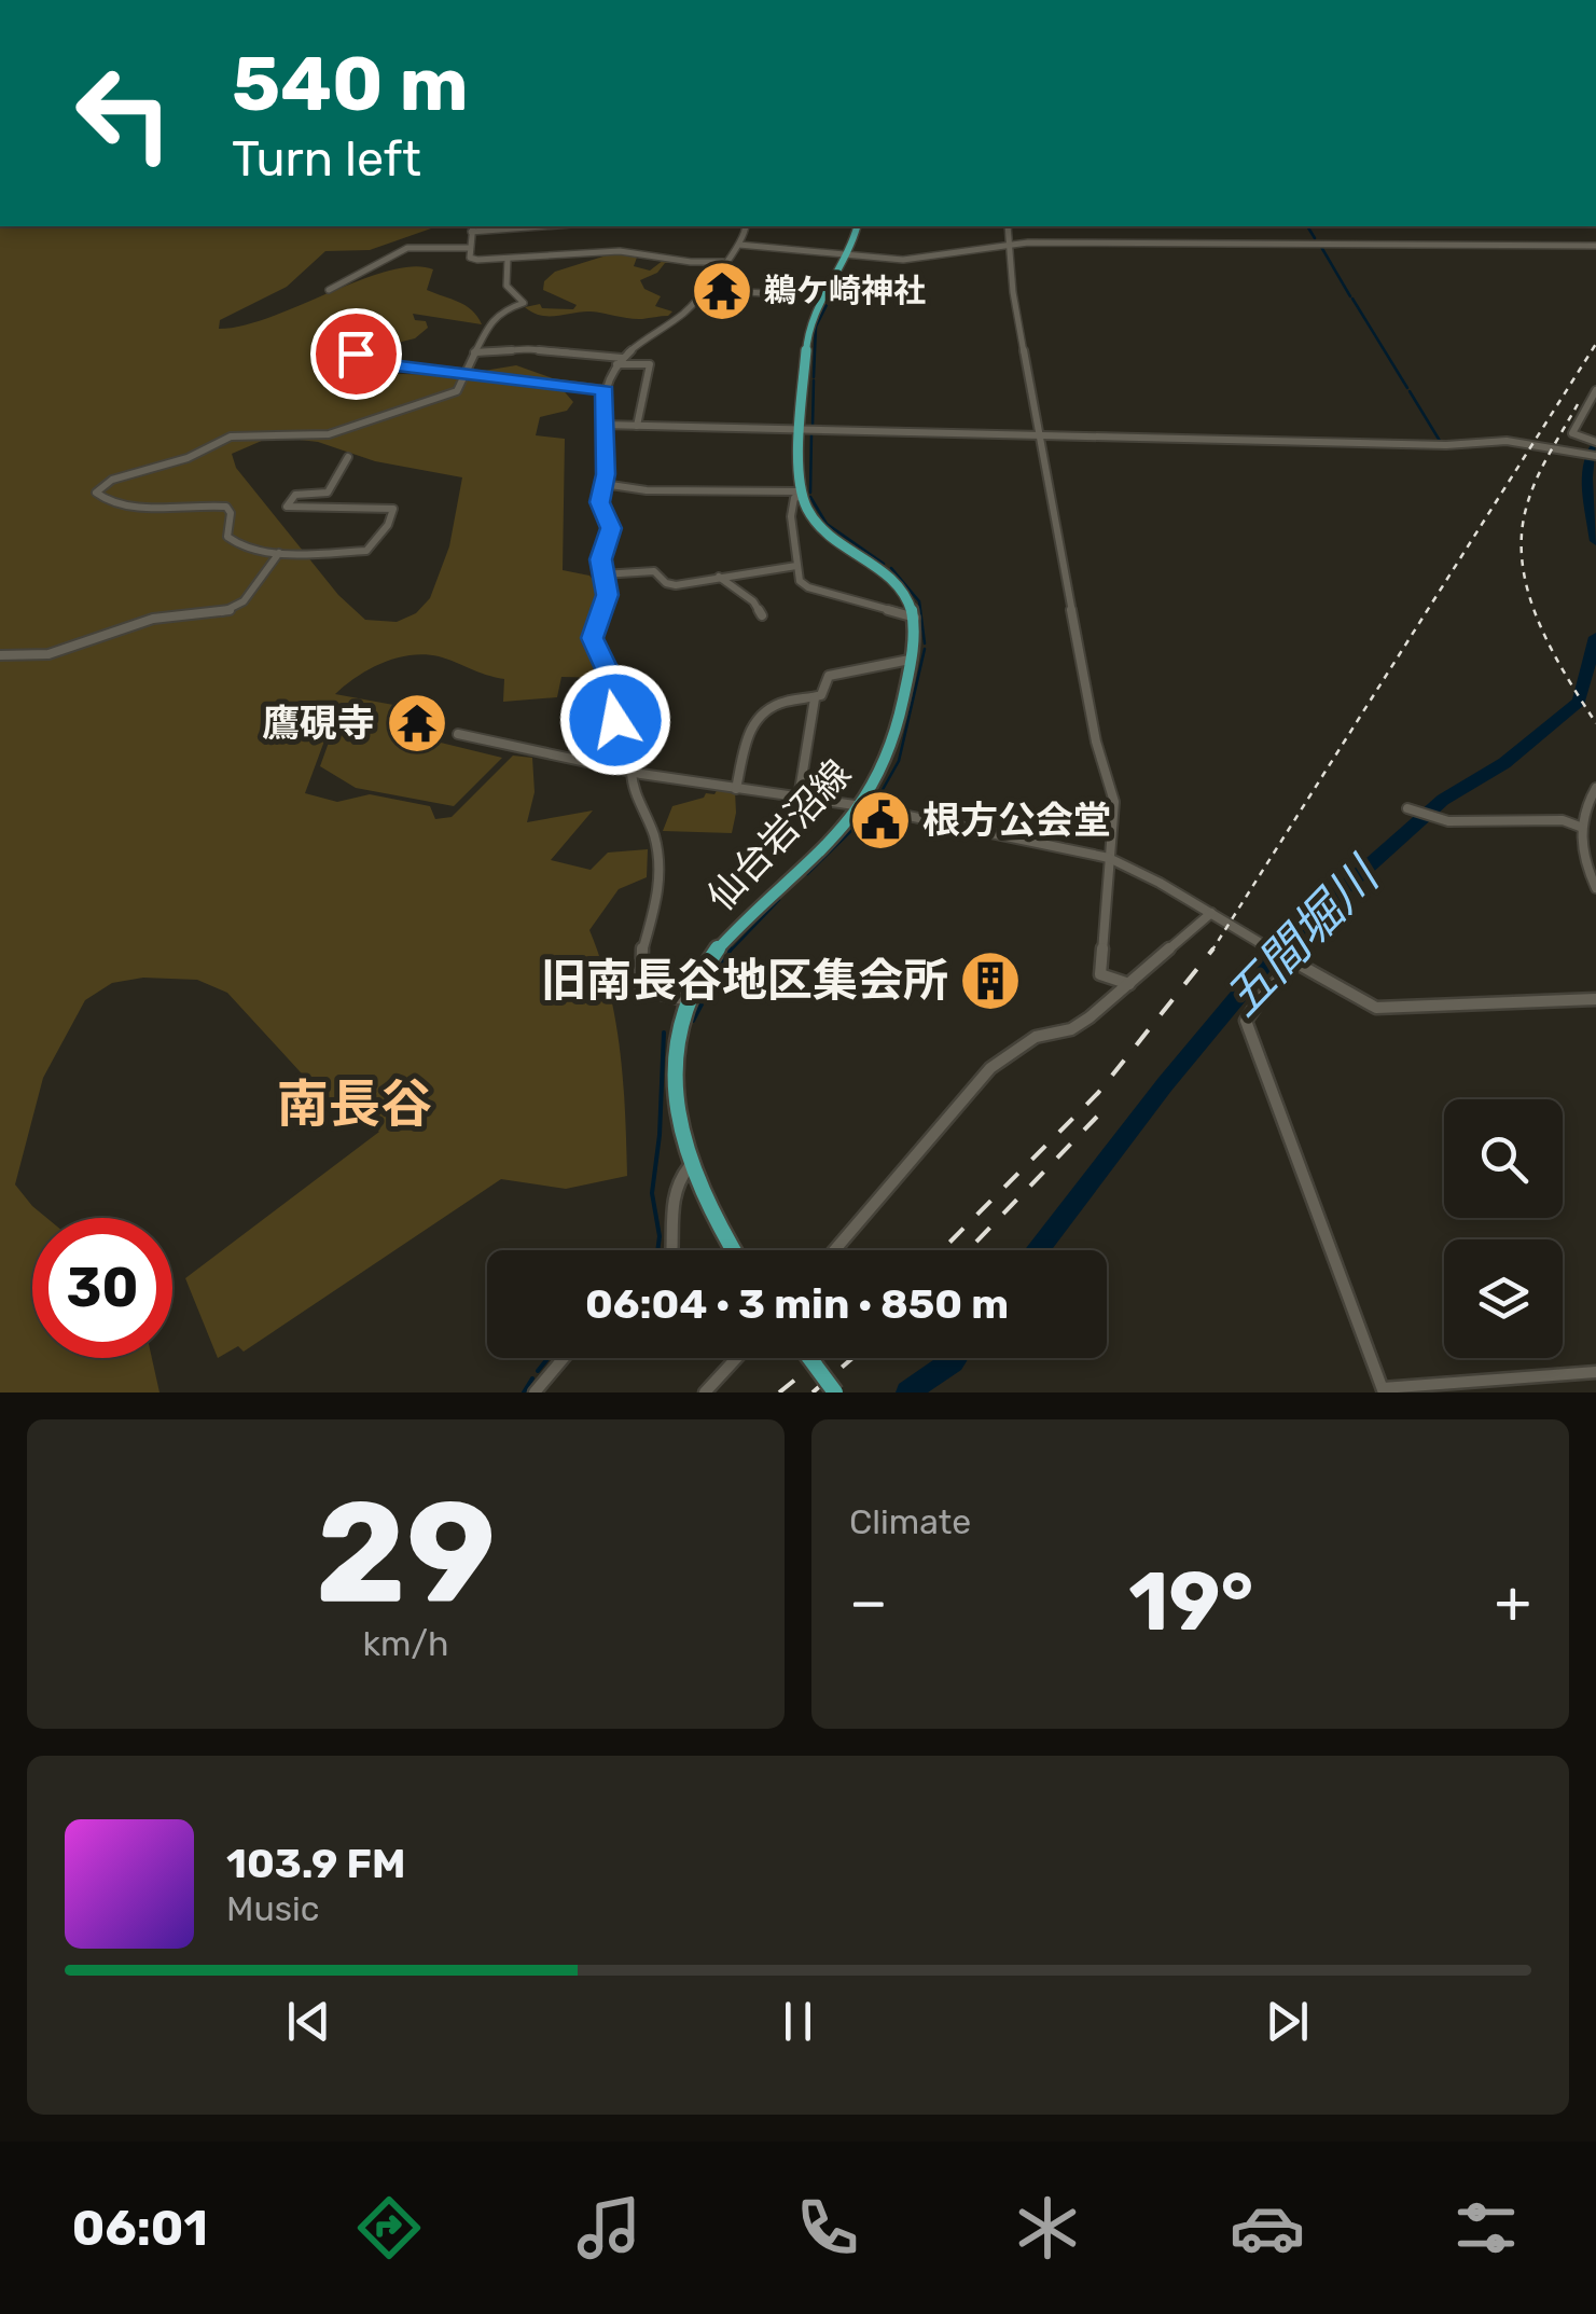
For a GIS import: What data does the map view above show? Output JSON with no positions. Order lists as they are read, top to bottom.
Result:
{
  "streets": {
    "main road": ["仙台岩沼線"]
  },
  "districts": ["南長谷"],
  "water": ["五間堀川"],
  "places": {
    "temple": ["鵜ケ崎神社", "鷹硯寺"],
    "public building": ["根方公会堂"],
    "building": ["旧南長谷地区集会所"]
  },
  "page": {
    "turn": ["540 m", "Turn left"],
    "limit": "30",
    "trip": "06:04 · 3 min · 850 m",
    "tile": [
      ["29", "km/h"],
      "Climate"
    ],
    "heat": ["−", "19°", "+"],
    "song": ["103.9 FM", "Music"],
    "tabs": "06:01"
  }
}
